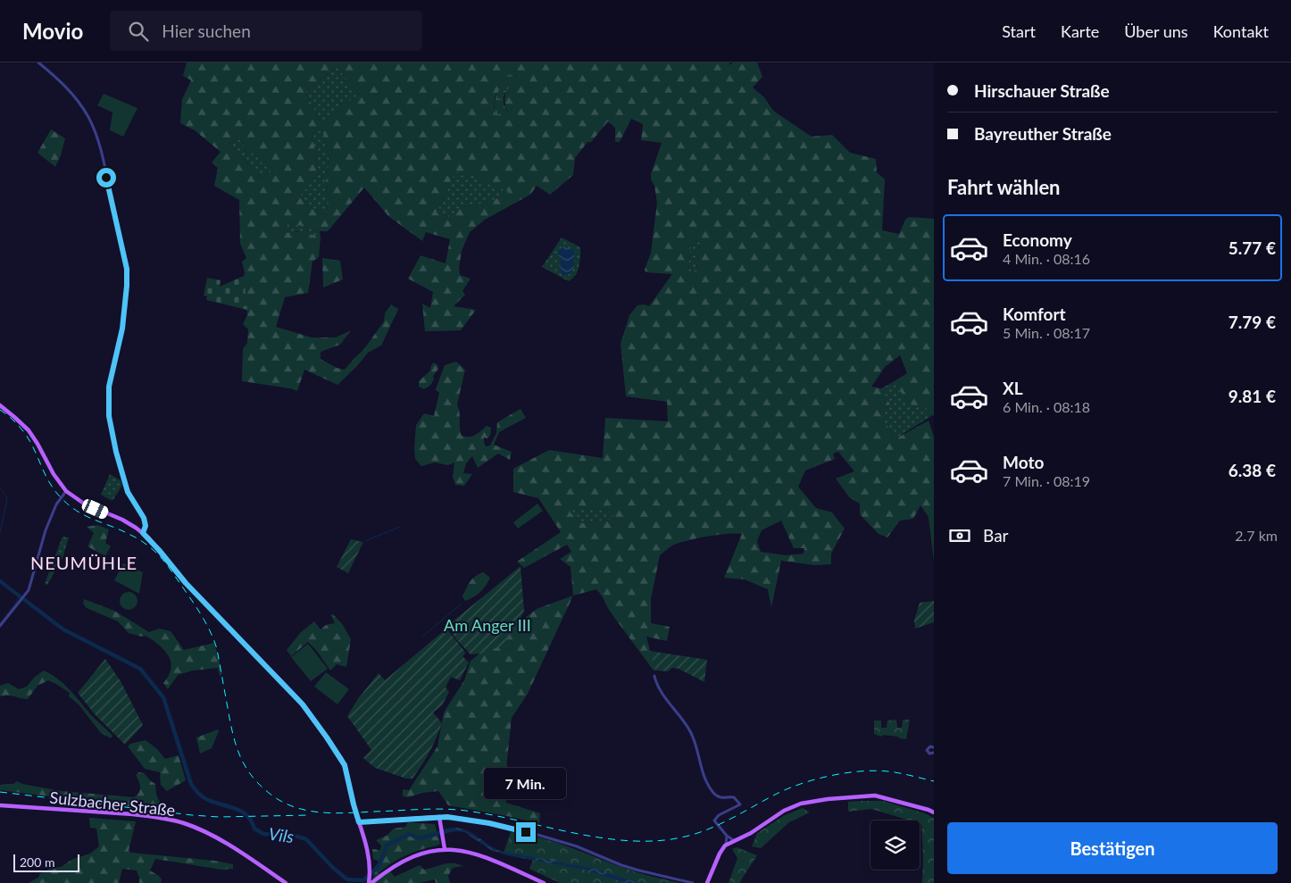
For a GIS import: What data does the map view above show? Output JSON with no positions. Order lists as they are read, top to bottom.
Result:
{
  "streets": {
    "main road": ["Sulzbacher Straße"]
  },
  "districts": ["NEUMÜHLE"],
  "water": ["Vils"],
  "parks": ["Am Anger III"],
  "scale_bar": "200 m",
  "page": {
    "header": "Movio",
    "search": "Hier suchen",
    "nav": [
      "Start",
      "Karte",
      "Über uns",
      "Kontakt"
    ],
    "banner": ["Hirschauer Straße", "Bayreuther Straße"],
    "heading": "Fahrt wählen",
    "list": [
      {
        "name": "Economy",
        "note": "4 Min. · 08:16",
        "value": "5.77 €"
      },
      {
        "name": "Komfort",
        "note": "5 Min. · 08:17",
        "value": "7.79 €"
      },
      {
        "name": "XL",
        "note": "6 Min. · 08:18",
        "value": "9.81 €"
      },
      {
        "name": "Moto",
        "note": "7 Min. · 08:19",
        "value": "6.38 €"
      }
    ],
    "pay": ["Bar", "2.7 km"],
    "bubble": "7 Min.",
    "buttons": "Bestätigen",
    "scale": "200 m"
  }
}
